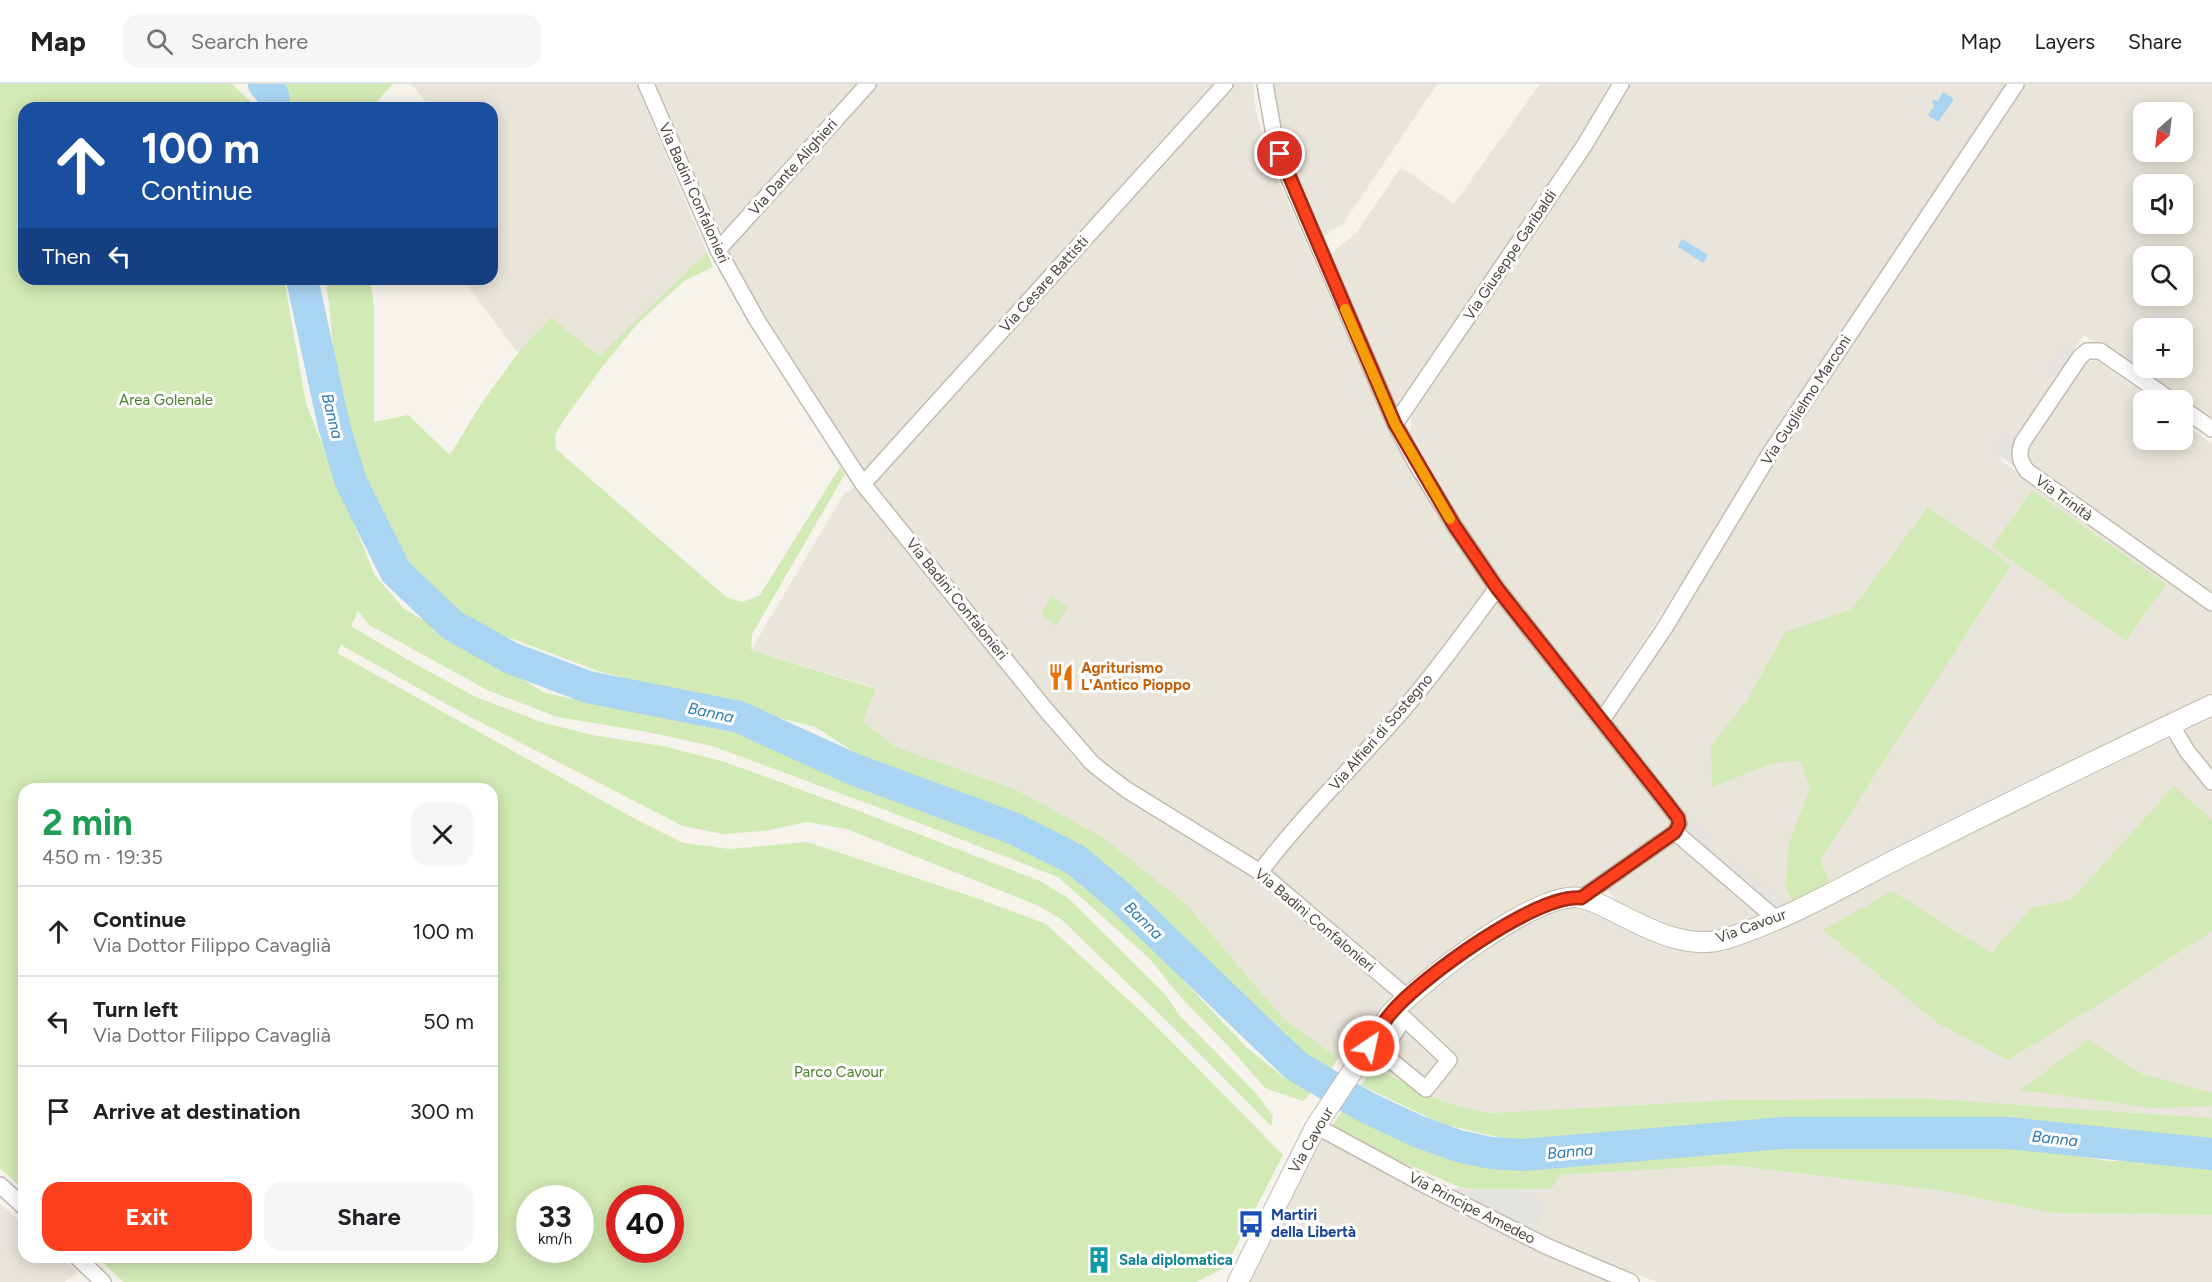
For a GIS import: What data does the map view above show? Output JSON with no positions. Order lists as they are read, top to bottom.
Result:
{
  "streets": {
    "street": [
      "Via Dante Alighieri",
      "Via Badini Confalonieri",
      "Via Giuseppe Garibaldi",
      "Via Cesare Battisti",
      "Via Guglielmo Marconi",
      "Via Trinità",
      "Via Alfieri di Sostegno",
      "Via Cavour",
      "Via Principe Amedeo"
    ]
  },
  "crossings": [
    ["Via Dante Alighieri", "Via Badini Confalonieri"],
    ["Via Badini Confalonieri", "Via Cesare Battisti"],
    ["Via Badini Confalonieri", "Via Alfieri di Sostegno"],
    ["Via Badini Confalonieri", "Via Cavour"],
    ["Via Cavour", "Via Principe Amedeo"]
  ],
  "water": ["Banna"],
  "parks": ["Area Golenale", "Parco Cavour"],
  "places": {
    "restaurant": ["Agriturismo L'Antico Pioppo"],
    "bus stop": ["Martiri della Libertà"],
    "building": ["Sala diplomatica"]
  },
  "north": "bottom left",
  "page": {
    "header": "Map",
    "search": "Search here",
    "nav": ["Map", "Layers", "Share"],
    "map_buttons": ["+", "−"],
    "turn": ["100 m", "Continue"],
    "then": "Then",
    "heading": ["2 min", "450 m · 19:35"],
    "list": [
      {
        "name": "Continue",
        "note": "Via Dottor Filippo Cavaglià",
        "value": "100 m"
      },
      {
        "name": "Turn left",
        "note": "Via Dottor Filippo Cavaglià",
        "value": "50 m"
      },
      {
        "name": "Arrive at destination",
        "value": "300 m"
      }
    ],
    "buttons": ["Exit", "Share"],
    "speed": "33 km/h",
    "limit": "40"
  }
}
